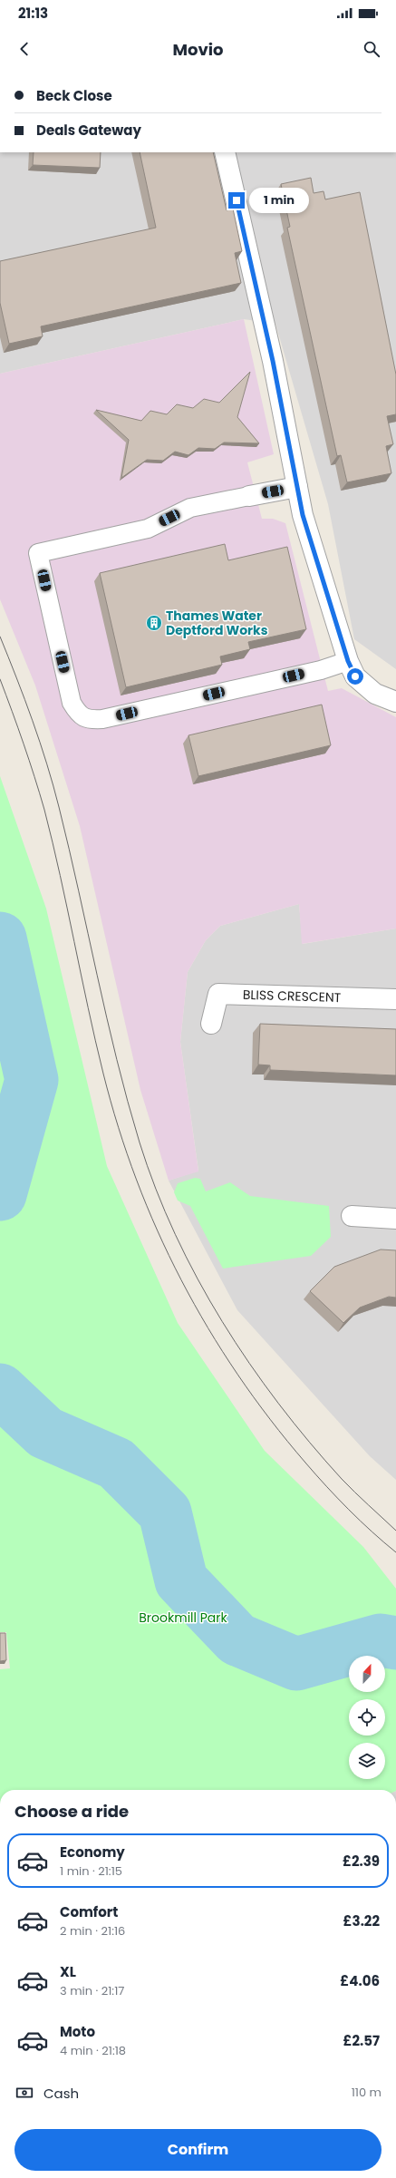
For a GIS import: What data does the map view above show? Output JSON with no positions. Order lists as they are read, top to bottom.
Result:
{
  "streets": {
    "street": ["BLISS CRESCENT"]
  },
  "parks": ["Brookmill Park"],
  "places": {
    "building": ["Thames Water Deptford Works"]
  },
  "north": "top",
  "page": {
    "status": "21:13",
    "header": "Movio",
    "banner": ["Beck Close", "Deals Gateway"],
    "bubble": "1 min",
    "heading": "Choose a ride",
    "list": [
      {
        "name": "Economy",
        "note": "1 min · 21:15",
        "value": "£2.39"
      },
      {
        "name": "Comfort",
        "note": "2 min · 21:16",
        "value": "£3.22"
      },
      {
        "name": "XL",
        "note": "3 min · 21:17",
        "value": "£4.06"
      },
      {
        "name": "Moto",
        "note": "4 min · 21:18",
        "value": "£2.57"
      }
    ],
    "pay": ["Cash", "110 m"],
    "buttons": "Confirm"
  }
}
